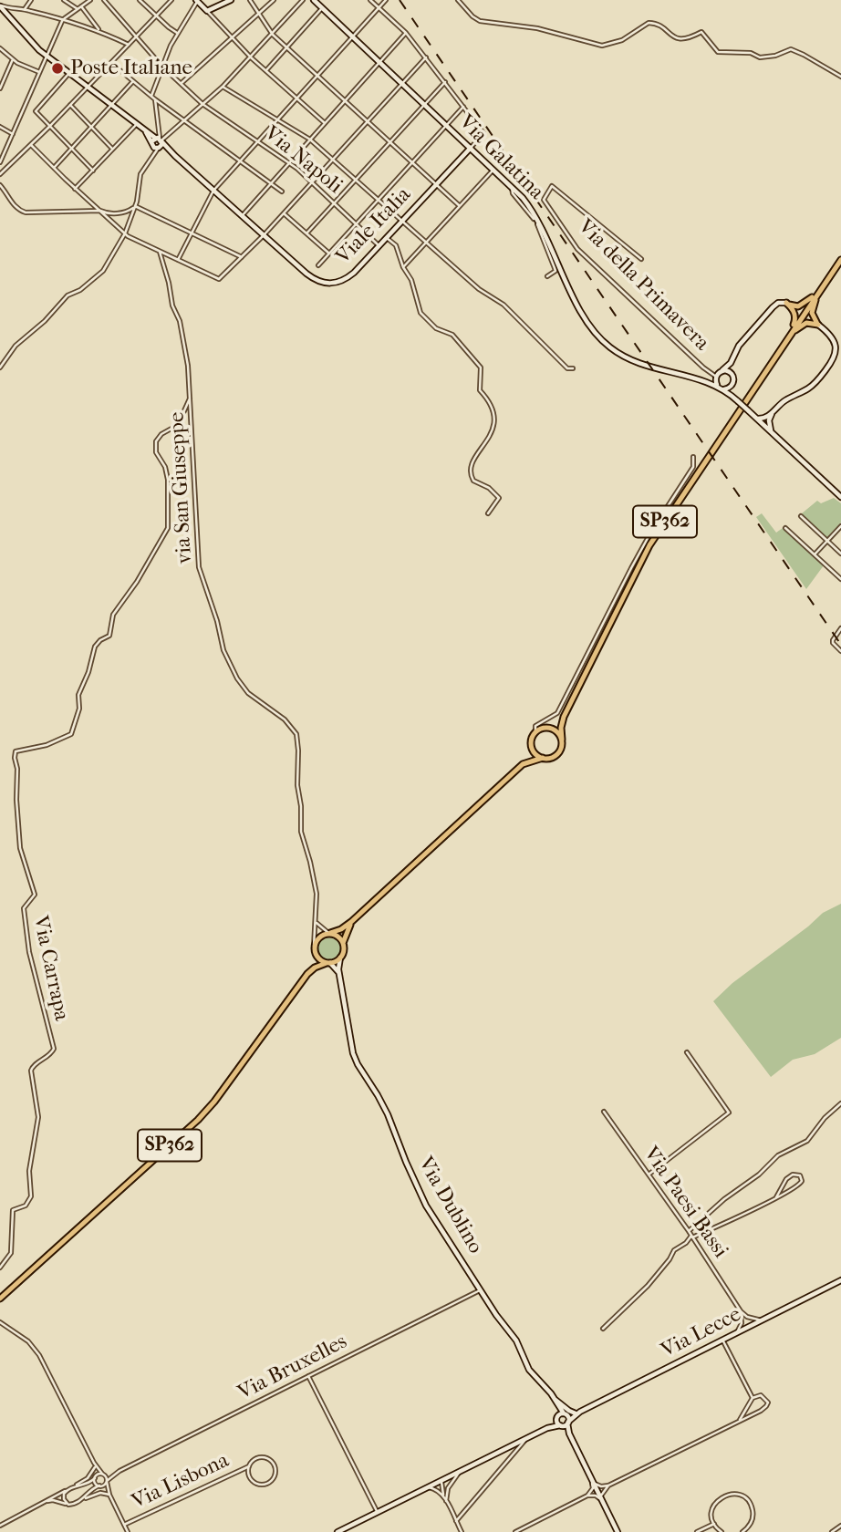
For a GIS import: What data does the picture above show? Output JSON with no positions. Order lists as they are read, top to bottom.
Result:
{
  "streets": {
    "main road": ["SP362"],
    "street": [
      "Via Galatina",
      "Via Napoli",
      "Viale Italia",
      "Via della Primavera",
      "via San Giuseppe",
      "Via Carrapa",
      "Via Paesi Bassi",
      "Via Dublino",
      "Via Lecce",
      "Via Bruxelles",
      "Via Lisbona"
    ]
  },
  "crossings": [
    ["Via Galatina", "Viale Italia"],
    ["Via Galatina", "Via della Primavera"],
    ["Via Napoli", "Viale Italia"],
    ["via San Giuseppe", "SP362"],
    ["via San Giuseppe", "Via Carrapa"],
    ["via San Giuseppe", "Via Dublino"],
    ["SP362", "Via Dublino"],
    ["Via Paesi Bassi", "Via Lecce"],
    ["Via Dublino", "Via Lecce"],
    ["Via Dublino", "Via Bruxelles"]
  ],
  "places": ["Poste Italiane"]
}
